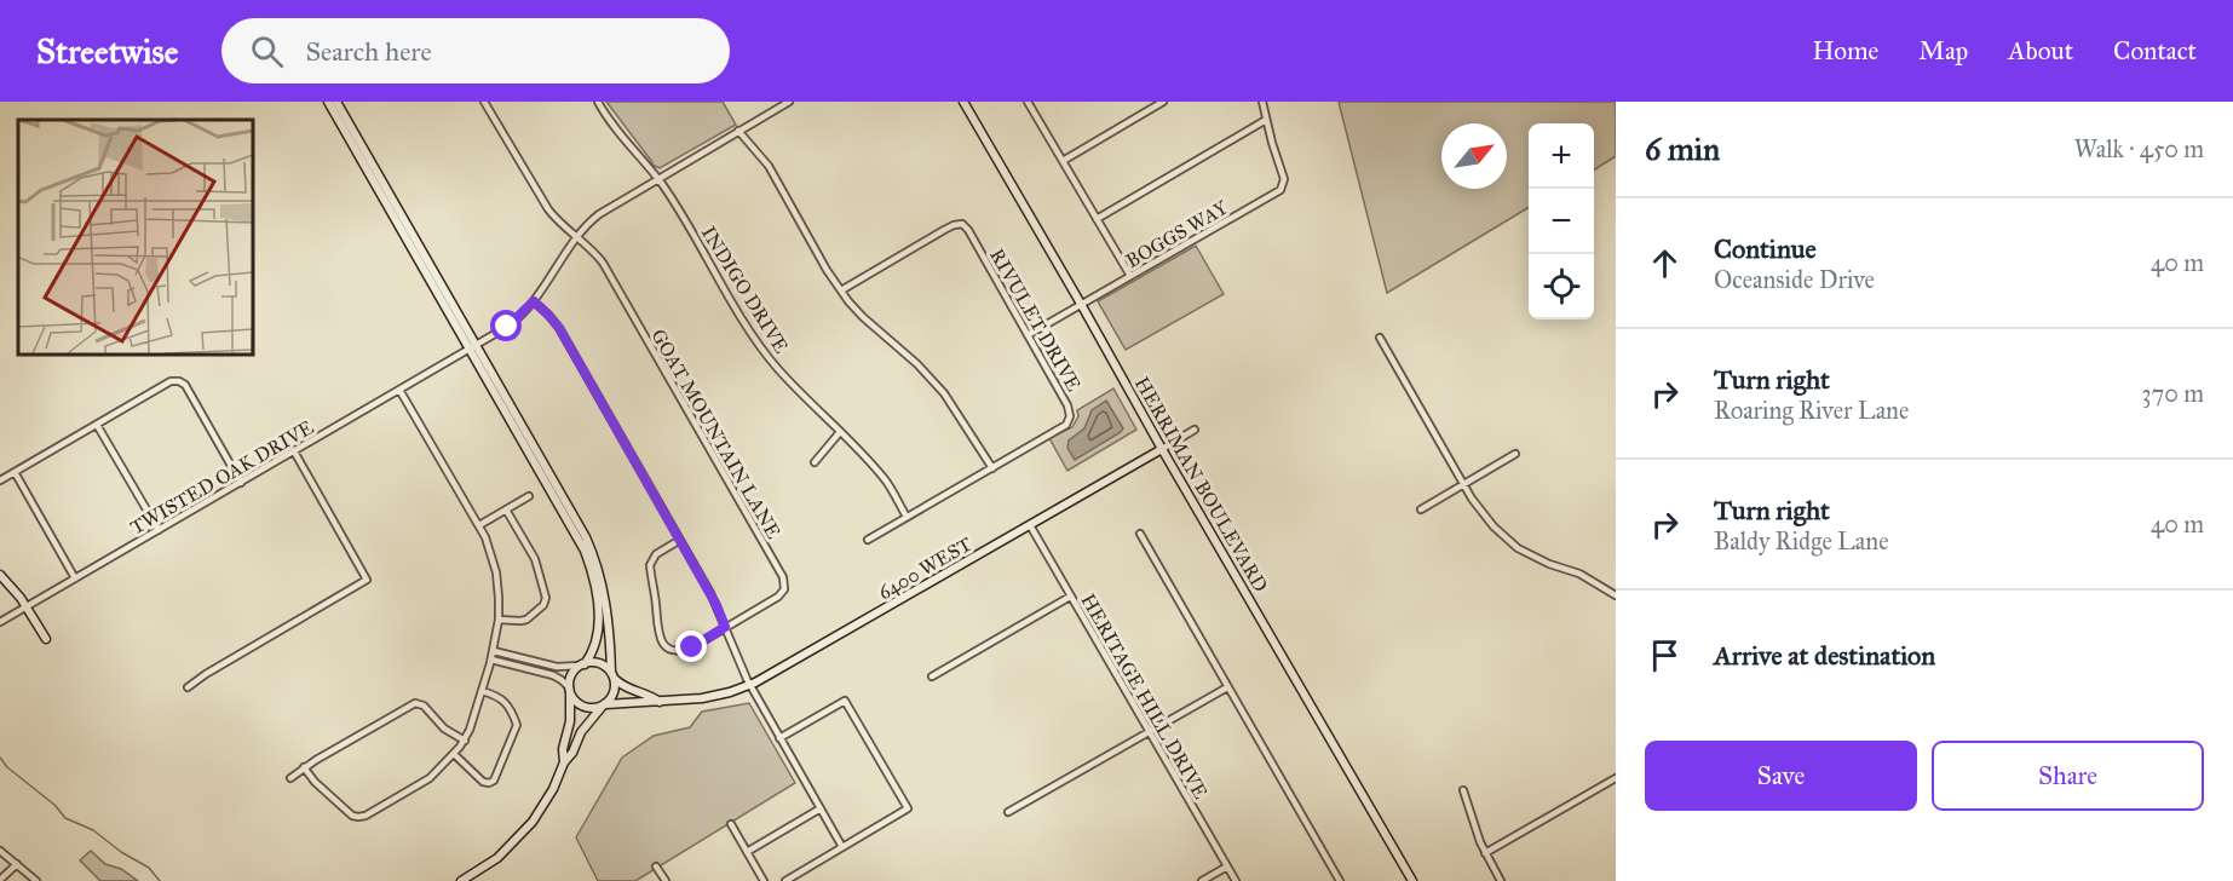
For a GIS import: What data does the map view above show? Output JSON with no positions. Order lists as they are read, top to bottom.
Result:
{
  "streets": {
    "street": [
      "BOGGS WAY",
      "INDIGO DRIVE",
      "RIVULET DRIVE",
      "GOAT MOUNTAIN LANE",
      "TWISTED OAK DRIVE",
      "HERRIMAN BOULEVARD",
      "6400 WEST",
      "HERITAGE HILL DRIVE"
    ]
  },
  "crossings": [
    ["BOGGS WAY", "RIVULET DRIVE"],
    ["BOGGS WAY", "HERRIMAN BOULEVARD"],
    ["INDIGO DRIVE", "RIVULET DRIVE"],
    ["INDIGO DRIVE", "TWISTED OAK DRIVE"],
    ["GOAT MOUNTAIN LANE", "TWISTED OAK DRIVE"],
    ["HERRIMAN BOULEVARD", "6400 WEST"],
    ["6400 WEST", "HERITAGE HILL DRIVE"]
  ],
  "north": "top right",
  "page": {
    "header": "Streetwise",
    "search": "Search here",
    "nav": [
      "Home",
      "Map",
      "About",
      "Contact"
    ],
    "heading": ["6 min", "Walk · 450 m"],
    "map_buttons": ["+", "−"],
    "list": [
      ["Continue", "Oceanside Drive", "40 m"],
      ["Turn right", "Roaring River Lane", "370 m"],
      ["Turn right", "Baldy Ridge Lane", "40 m"],
      "Arrive at destination"
    ],
    "buttons": ["Save", "Share"]
  }
}
